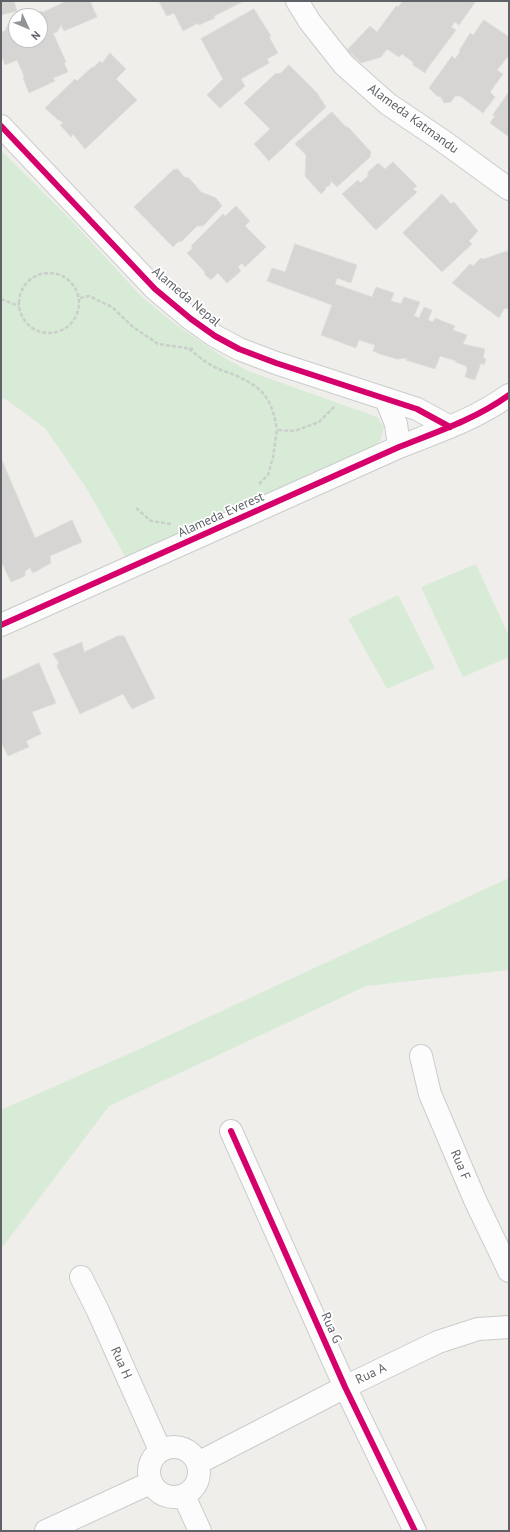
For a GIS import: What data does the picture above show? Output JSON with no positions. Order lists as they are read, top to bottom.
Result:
{
  "streets": {
    "street": [
      "Alameda Katmandu",
      "Alameda Nepal",
      "Alameda Everest",
      "Rua F",
      "Rua G",
      "Rua H",
      "Rua A"
    ]
  },
  "crossings": [
    ["Alameda Nepal", "Alameda Everest"],
    ["Rua G", "Rua A"],
    ["Rua H", "Rua A"]
  ],
  "north": "bottom right"
}
